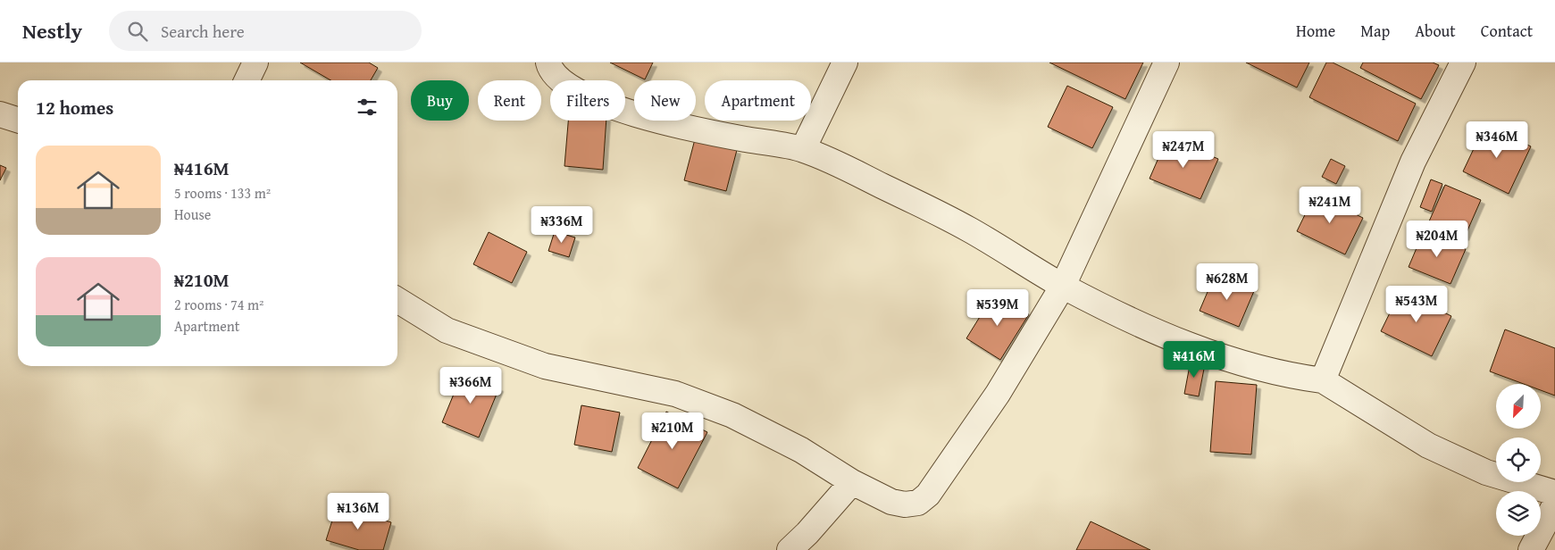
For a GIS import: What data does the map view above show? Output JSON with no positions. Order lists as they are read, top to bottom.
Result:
{
  "north": "bottom left",
  "page": {
    "header": "Nestly",
    "search": "Search here",
    "nav": [
      "Home",
      "Map",
      "About",
      "Contact"
    ],
    "chip": [
      "Buy",
      "Rent",
      "Filters",
      "New",
      "Apartment"
    ],
    "heading": "12 homes",
    "price": [
      "₦346M",
      "₦247M",
      "₦241M",
      "₦336M",
      "₦204M",
      "₦628M",
      "₦543M",
      "₦539M",
      "₦416M",
      "₦366M",
      "₦210M",
      "₦136M"
    ],
    "list": [
      {
        "name": "₦416M",
        "note": "5 rooms · 133 m² · House"
      },
      {
        "name": "₦210M",
        "note": "2 rooms · 74 m² · Apartment"
      }
    ]
  }
}
